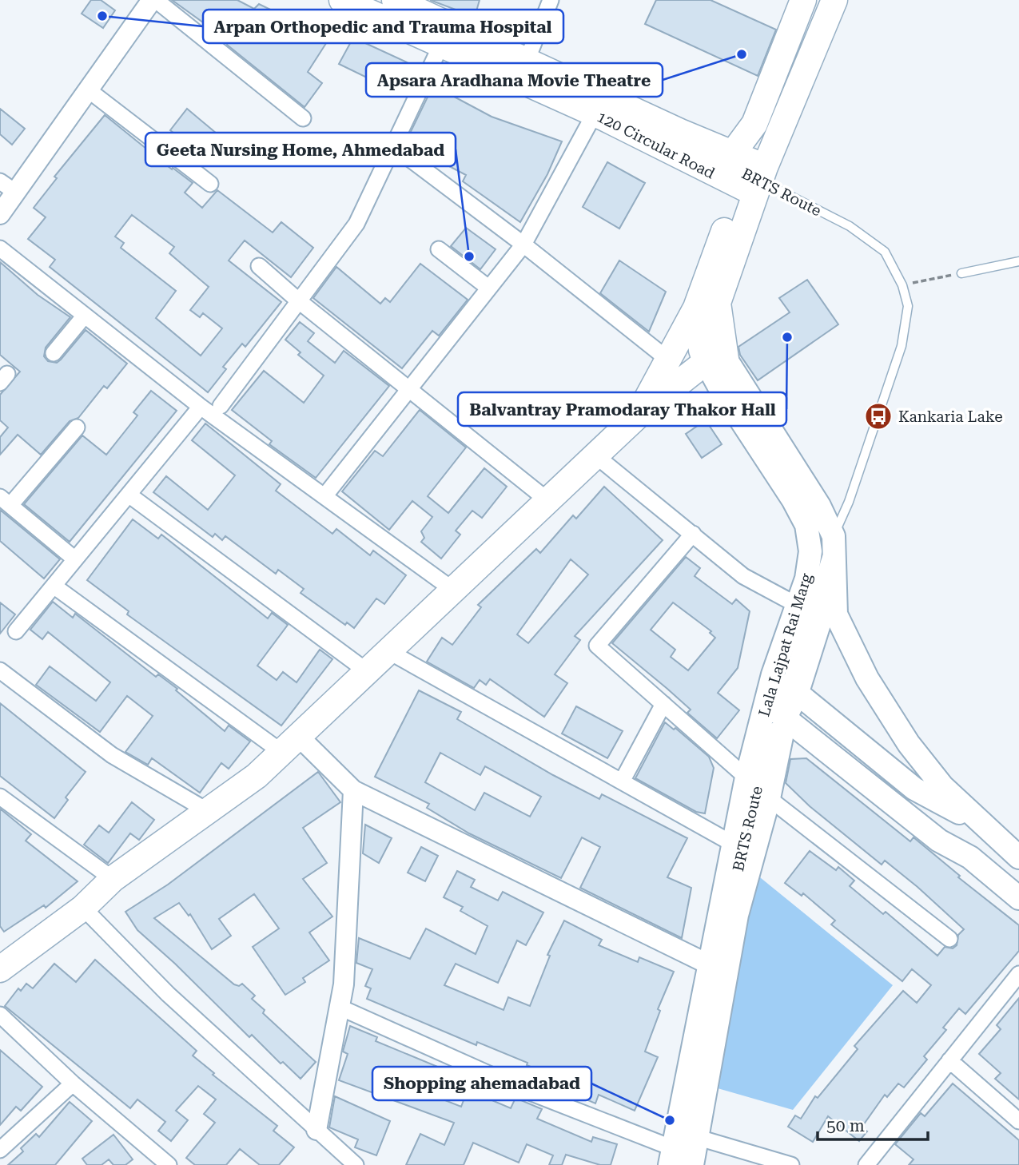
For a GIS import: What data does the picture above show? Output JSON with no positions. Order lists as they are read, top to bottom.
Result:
{
  "streets": {
    "main road": ["120 Circular Road", "Lala Lajpat Rai Marg"],
    "lane": ["BRTS Route"]
  },
  "crossings": [
    ["120 Circular Road", "BRTS Route"],
    ["120 Circular Road", "Lala Lajpat Rai Marg"],
    ["BRTS Route", "Lala Lajpat Rai Marg"]
  ],
  "places": {
    "other": [
      "Arpan Orthopedic and Trauma Hospital",
      "Apsara Aradhana Movie Theatre",
      "Geeta Nursing Home, Ahmedabad",
      "Balvantray Pramodaray Thakor Hall",
      "Shopping ahemadabad"
    ],
    "bus stop": ["Kankaria Lake"]
  },
  "scale_bar": "50 m"
}
